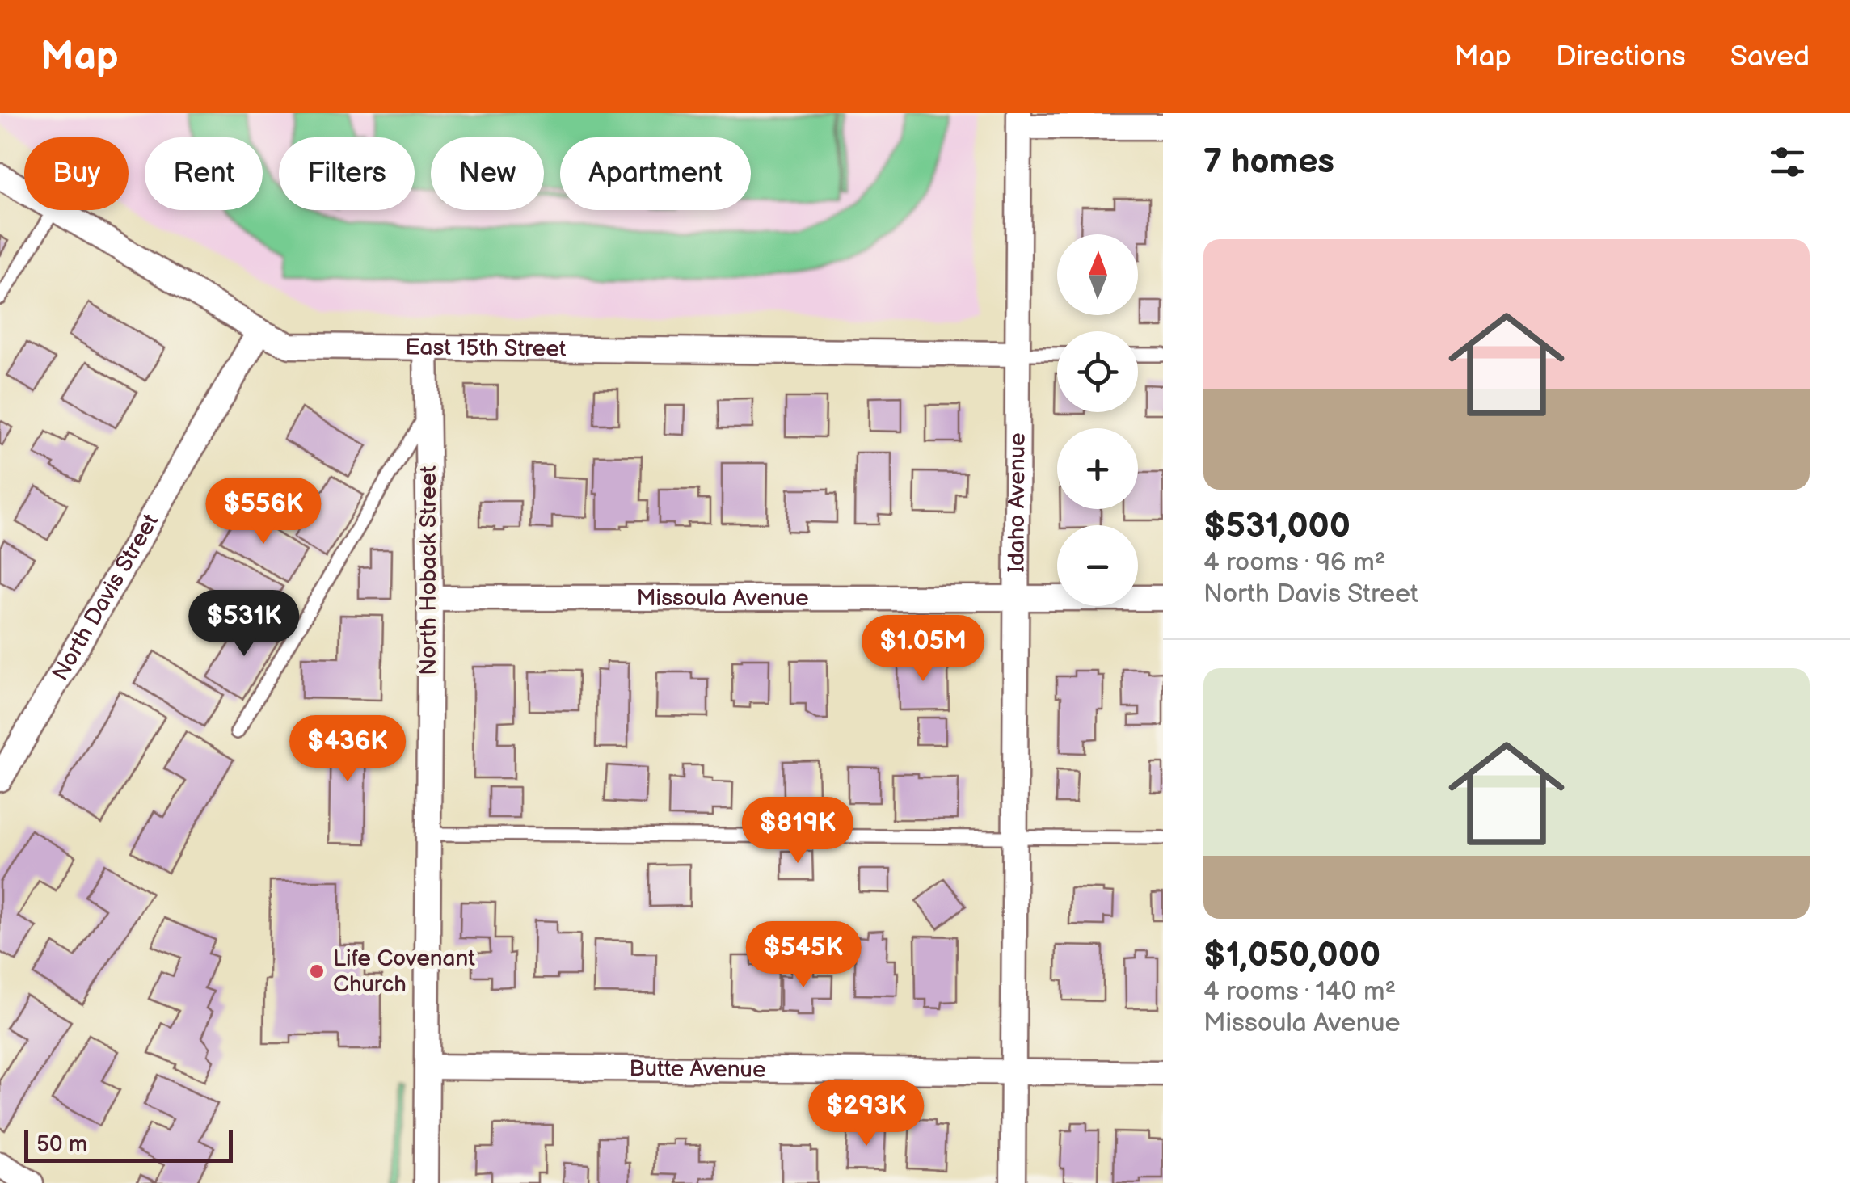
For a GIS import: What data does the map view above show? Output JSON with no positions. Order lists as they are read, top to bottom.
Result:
{
  "streets": {
    "street": [
      "East 15th Street",
      "Idaho Avenue",
      "North Hoback Street",
      "North Davis Street",
      "Missoula Avenue",
      "Butte Avenue"
    ]
  },
  "crossings": [
    ["East 15th Street", "Idaho Avenue"],
    ["East 15th Street", "North Hoback Street"],
    ["East 15th Street", "North Davis Street"],
    ["Idaho Avenue", "Missoula Avenue"],
    ["Idaho Avenue", "Butte Avenue"],
    ["North Hoback Street", "Missoula Avenue"],
    ["North Hoback Street", "Butte Avenue"]
  ],
  "places": ["Life Covenant Church"],
  "scale_bar": "50 m",
  "north": "top",
  "page": {
    "header": "Map",
    "nav": ["Map", "Directions", "Saved"],
    "heading": "7 homes",
    "chip": [
      "Buy",
      "Rent",
      "Filters",
      "New",
      "Apartment"
    ],
    "list": [
      {
        "name": "$531,000",
        "note": "4 rooms · 96 m² · North Davis Street"
      },
      {
        "name": "$1,050,000",
        "note": "4 rooms · 140 m² · Missoula Avenue"
      }
    ],
    "map_buttons": ["+", "−"],
    "price": [
      "$556K",
      "$531K",
      "$1.05M",
      "$436K",
      "$819K",
      "$545K",
      "$293K"
    ],
    "scale": "50 m"
  }
}
